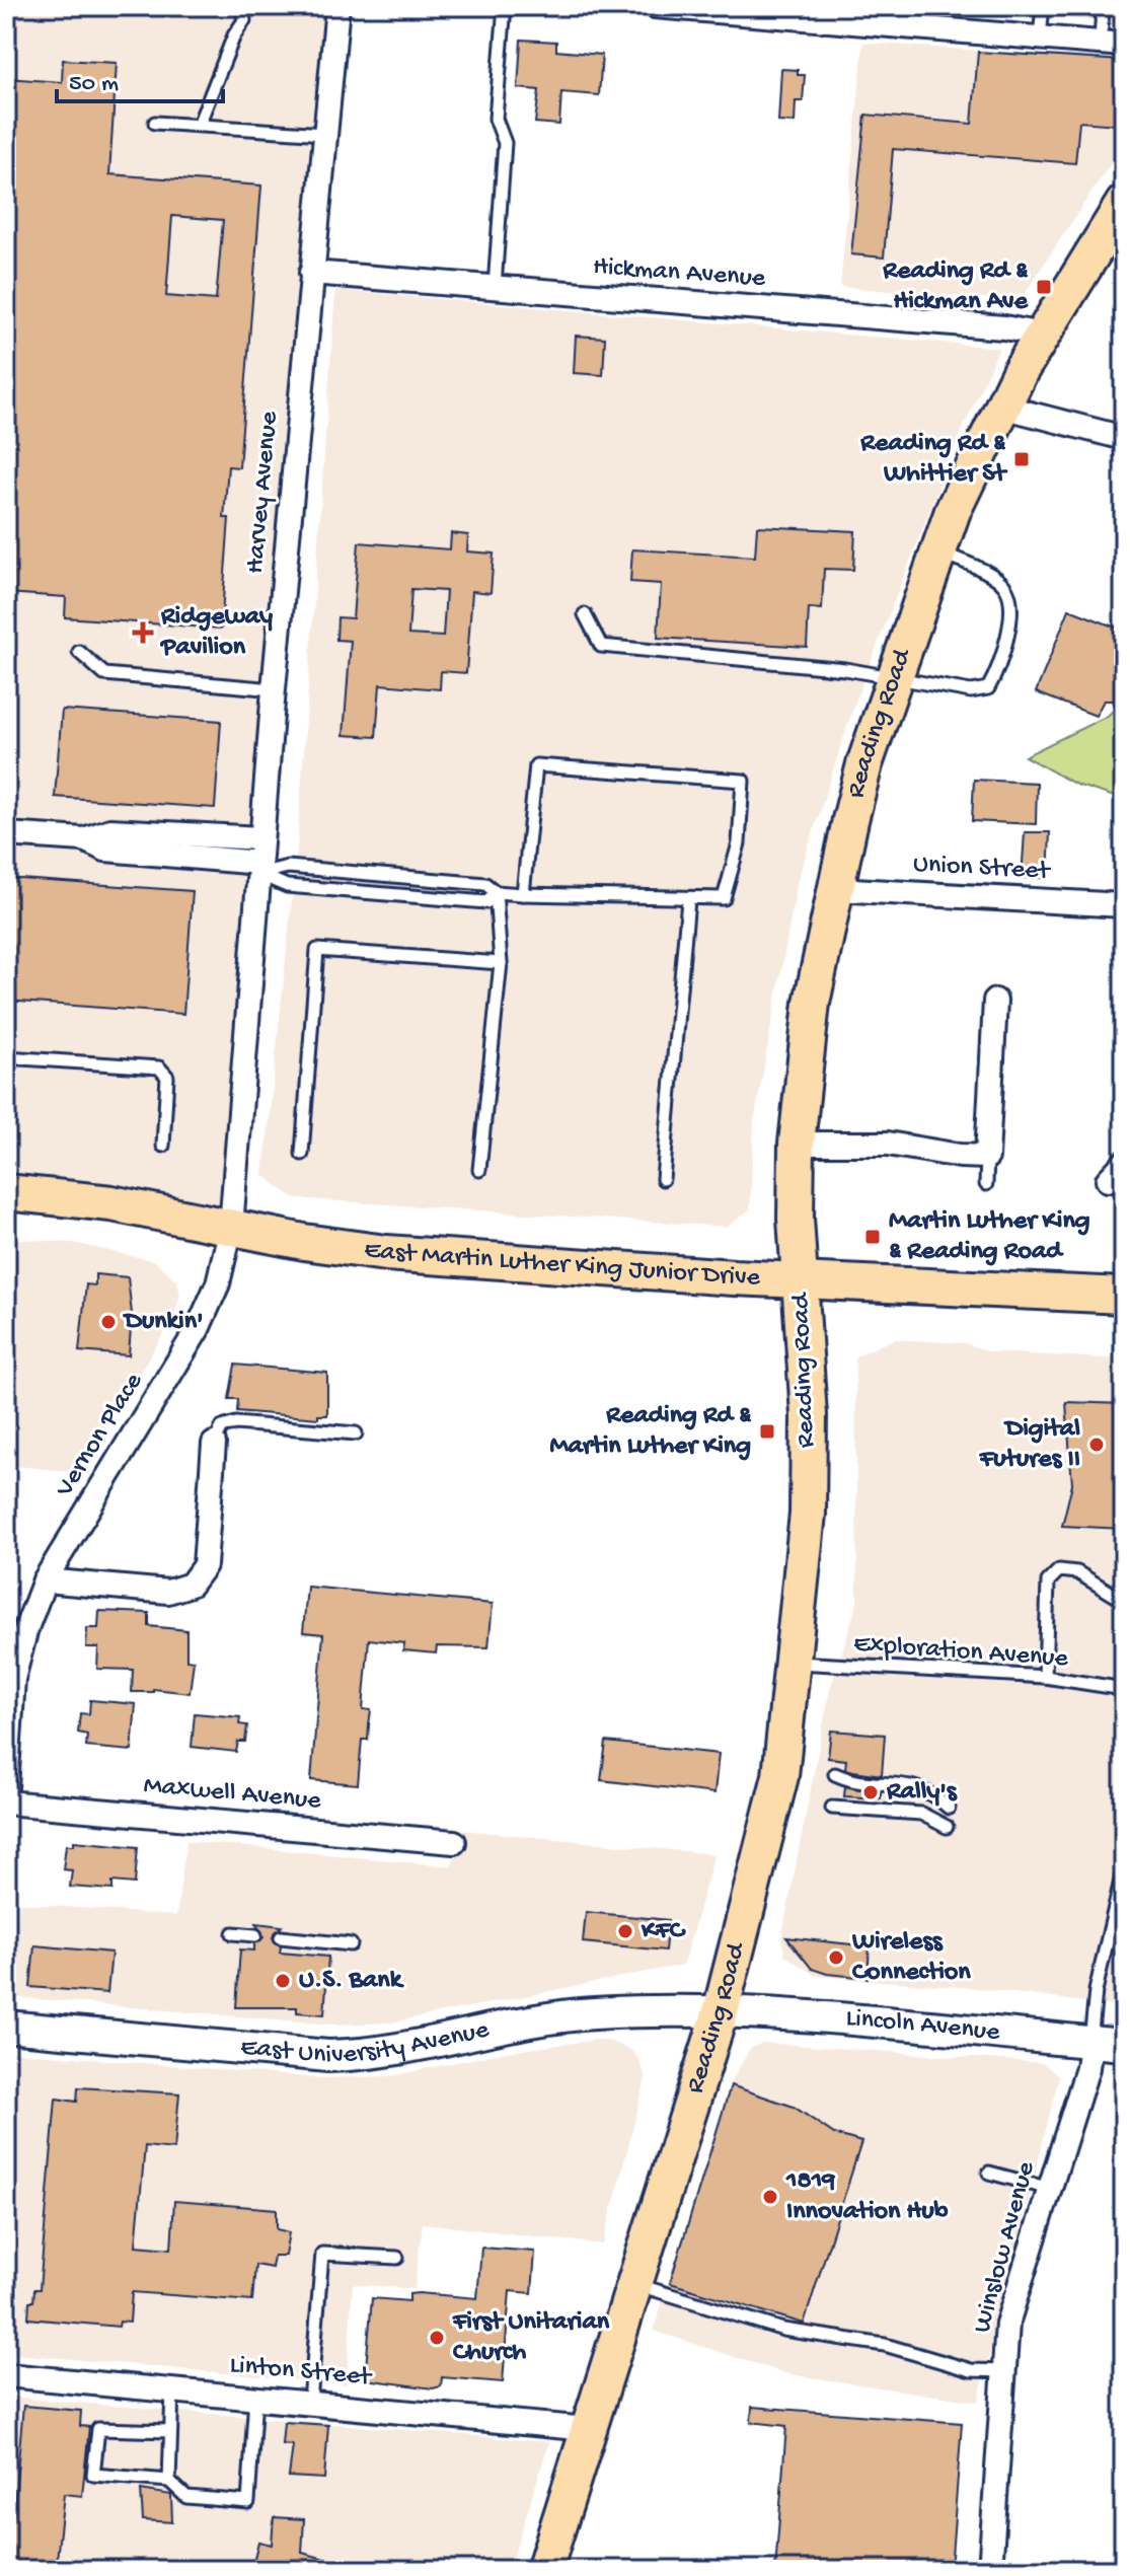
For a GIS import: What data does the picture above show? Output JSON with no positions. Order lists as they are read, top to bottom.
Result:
{
  "streets": {
    "main road": ["Reading Road", "East Martin Luther King Junior Drive"],
    "street": [
      "Hickman Avenue",
      "Harvey Avenue",
      "Union Street",
      "Vernon Place",
      "Maxwell Avenue",
      "Lincoln Avenue",
      "East University Avenue",
      "Winslow Avenue",
      "Linton Street"
    ],
    "lane": ["Exploration Avenue"]
  },
  "crossings": [
    ["Hickman Avenue", "Harvey Avenue"],
    ["Hickman Avenue", "Reading Road"],
    ["Harvey Avenue", "East Martin Luther King Junior Drive"],
    ["Harvey Avenue", "Vernon Place"],
    ["Reading Road", "Union Street"],
    ["Reading Road", "East Martin Luther King Junior Drive"],
    ["Reading Road", "Exploration Avenue"],
    ["Reading Road", "Lincoln Avenue"],
    ["Reading Road", "East University Avenue"],
    ["Reading Road", "Linton Street"],
    ["East Martin Luther King Junior Drive", "Vernon Place"],
    ["Lincoln Avenue", "East University Avenue"],
    ["Lincoln Avenue", "Winslow Avenue"]
  ],
  "places": {
    "transit": [
      "Reading Rd & Hickman Ave",
      "Reading Rd & Whittier St",
      "Martin Luther King & Reading Road",
      "Reading Rd & Martin Luther King"
    ],
    "health": ["Ridgeway Pavilion"],
    "other": [
      "Dunkin'",
      "Digital Futures II",
      "Rally's",
      "KFC",
      "Wireless Connection",
      "U.S. Bank",
      "1819 Innovation Hub",
      "First Unitarian Church"
    ]
  },
  "scale_bar": "50 m"
}
